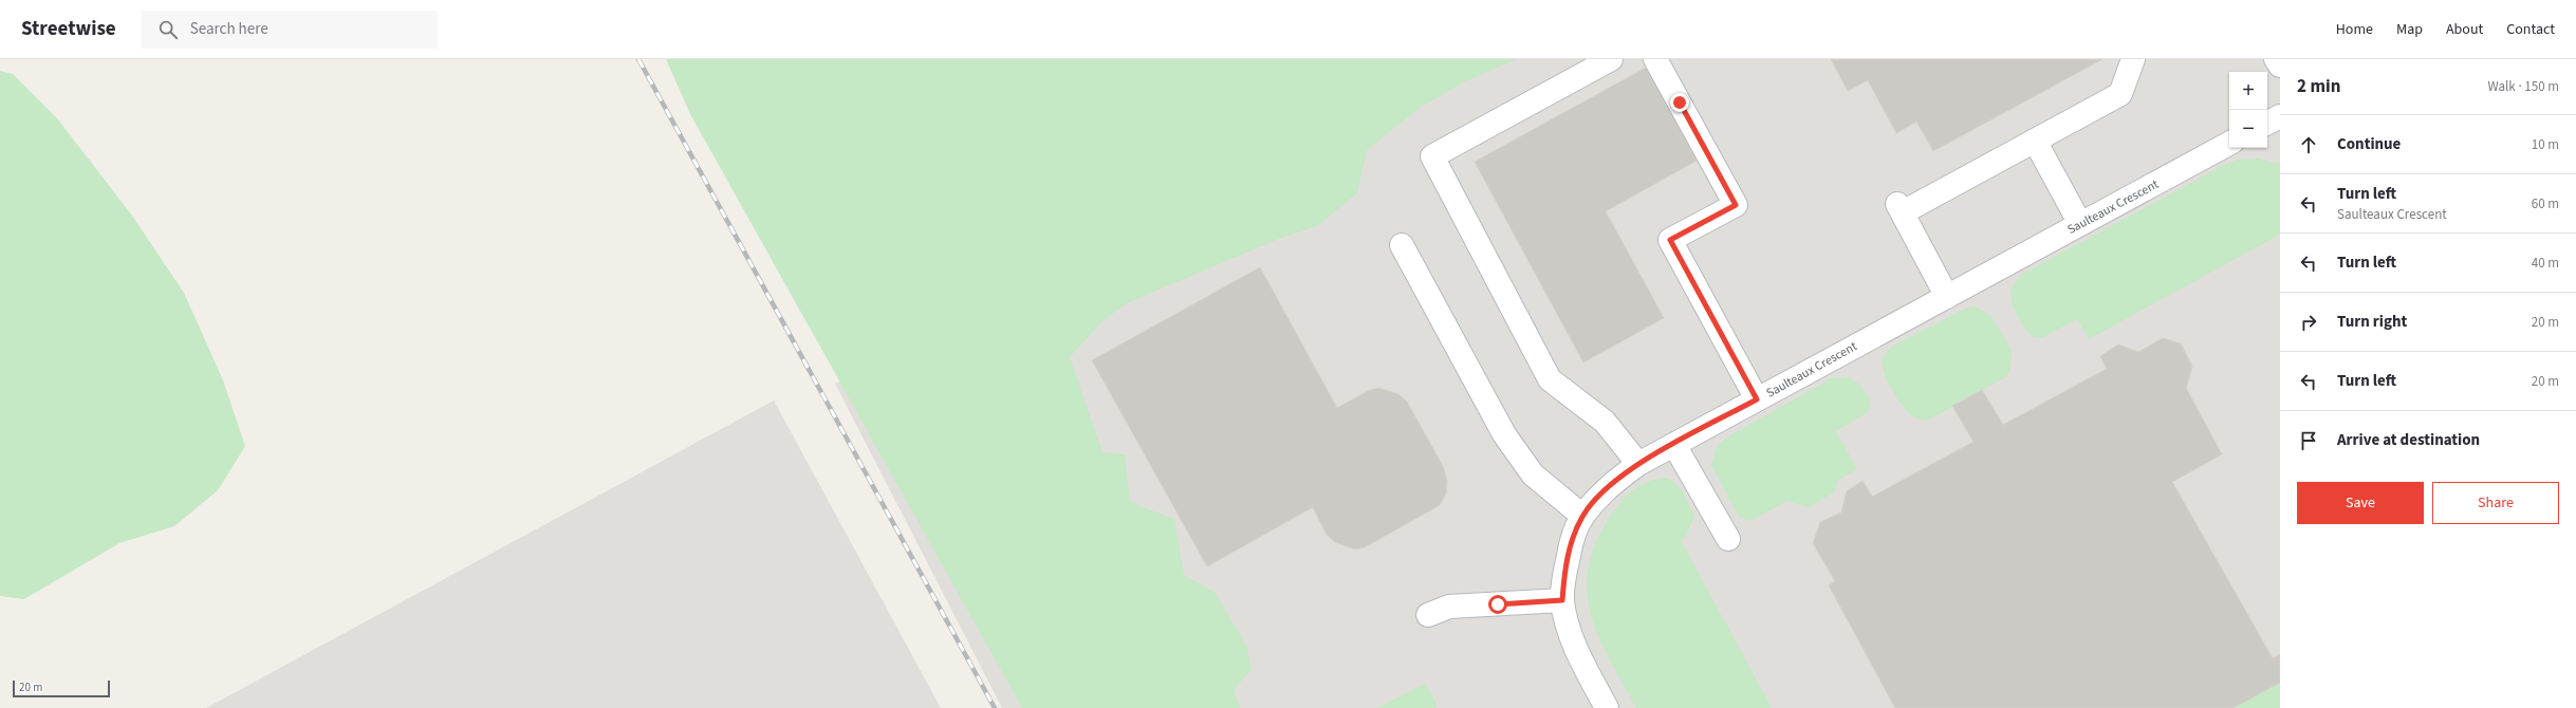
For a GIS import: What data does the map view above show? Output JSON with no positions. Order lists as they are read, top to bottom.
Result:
{
  "streets": {
    "street": ["Saulteaux Crescent"]
  },
  "scale_bar": "20 m",
  "page": {
    "header": "Streetwise",
    "search": "Search here",
    "nav": [
      "Home",
      "Map",
      "About",
      "Contact"
    ],
    "heading": ["2 min", "Walk · 150 m"],
    "map_buttons": ["+", "−"],
    "list": [
      ["Continue", "10 m"],
      ["Turn left", "Saulteaux Crescent", "60 m"],
      ["Turn left", "40 m"],
      ["Turn right", "20 m"],
      ["Turn left", "20 m"],
      "Arrive at destination"
    ],
    "buttons": ["Save", "Share"],
    "scale": "20 m"
  }
}
